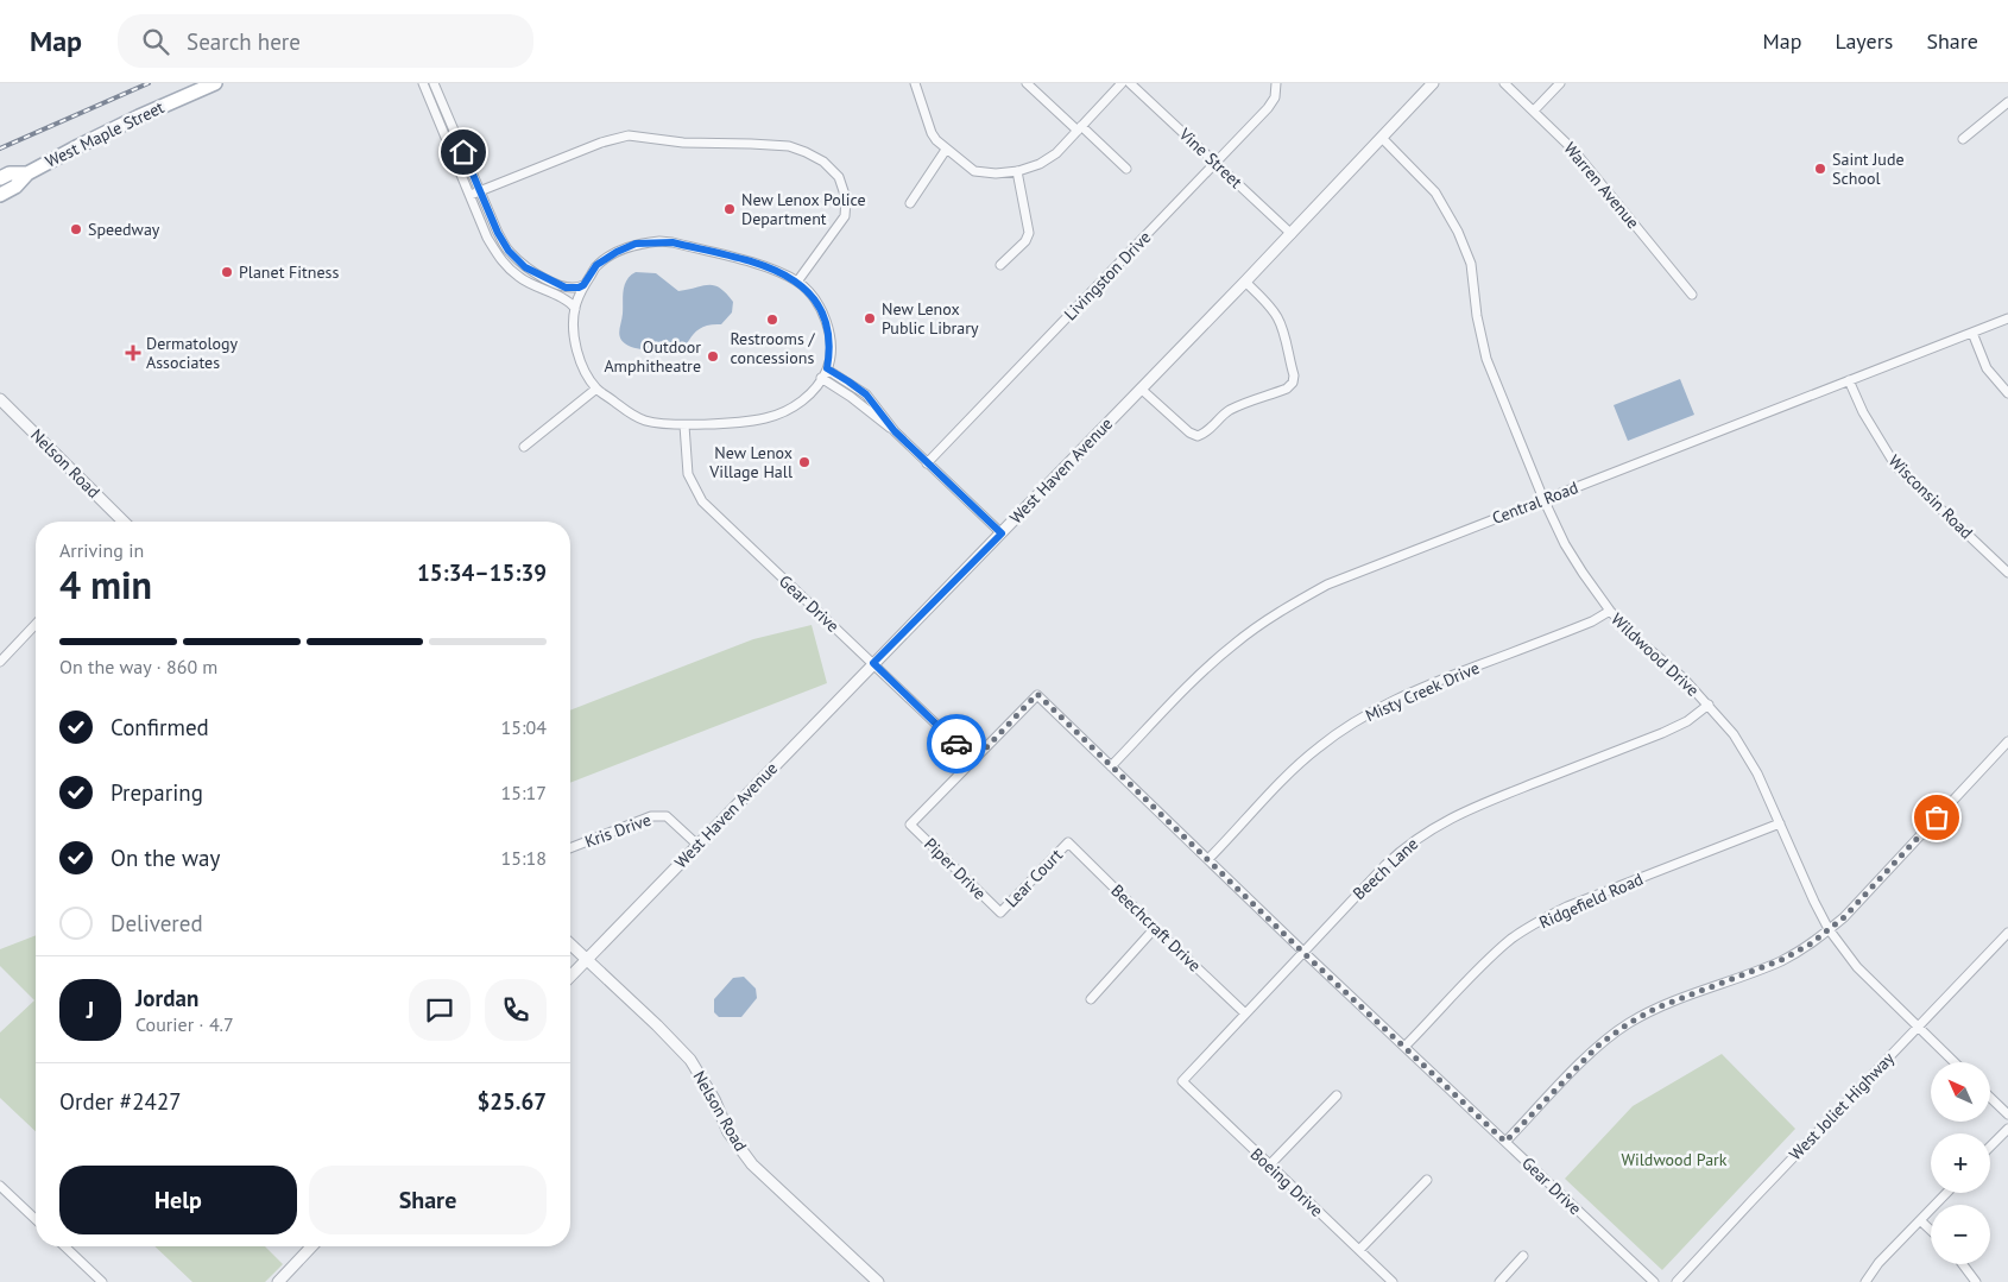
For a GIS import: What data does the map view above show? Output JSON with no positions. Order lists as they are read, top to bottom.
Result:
{
  "streets": {
    "main road": ["West Maple Street"],
    "street": [
      "Vine Street",
      "Warren Avenue",
      "Livingston Drive",
      "Nelson Road",
      "West Haven Avenue",
      "Wisconsin Road",
      "Central Road",
      "Gear Drive",
      "Wildwood Drive",
      "Misty Creek Drive",
      "Kris Drive",
      "Piper Drive",
      "Beech Lane",
      "Lear Court",
      "Ridgefield Road",
      "Beechcraft Drive",
      "West Joliet Highway",
      "Boeing Drive"
    ]
  },
  "crossings": [
    ["Vine Street", "Livingston Drive"],
    ["Vine Street", "West Haven Avenue"],
    ["Nelson Road", "West Haven Avenue"],
    ["West Haven Avenue", "Gear Drive"],
    ["West Haven Avenue", "Wildwood Drive"],
    ["West Haven Avenue", "Kris Drive"],
    ["Wisconsin Road", "Central Road"],
    ["Central Road", "Gear Drive"],
    ["Central Road", "Wildwood Drive"],
    ["Gear Drive", "Misty Creek Drive"],
    ["Gear Drive", "Piper Drive"],
    ["Gear Drive", "Beech Lane"],
    ["Gear Drive", "Ridgefield Road"],
    ["Wildwood Drive", "Misty Creek Drive"],
    ["Wildwood Drive", "Beech Lane"],
    ["Wildwood Drive", "Ridgefield Road"],
    ["Wildwood Drive", "West Joliet Highway"],
    ["Piper Drive", "Lear Court"],
    ["Beech Lane", "Beechcraft Drive"],
    ["Beech Lane", "Boeing Drive"],
    ["Lear Court", "Beechcraft Drive"]
  ],
  "parks": ["Wildwood Park"],
  "places": {
    "other": [
      "Saint Jude School",
      "New Lenox Police Department",
      "Speedway",
      "Planet Fitness",
      "New Lenox Public Library",
      "Restrooms / concessions",
      "Outdoor Amphitheatre",
      "New Lenox Village Hall"
    ],
    "health": ["Dermatology Associates"]
  },
  "north": "top left",
  "page": {
    "header": "Map",
    "search": "Search here",
    "nav": ["Map", "Layers", "Share"],
    "heading": ["4 min", "Arriving in", "15:34–15:39"],
    "panel": [
      "Jordan",
      "Courier · 4.7",
      "Order #2427",
      "$25.67"
    ],
    "bar": "On the way · 860 m",
    "list": [
      ["Confirmed", "15:04"],
      ["Preparing", "15:17"],
      ["On the way", "15:18"],
      "Delivered"
    ],
    "round": "J",
    "map_buttons": ["+", "−"],
    "buttons": ["Help", "Share"]
  }
}
